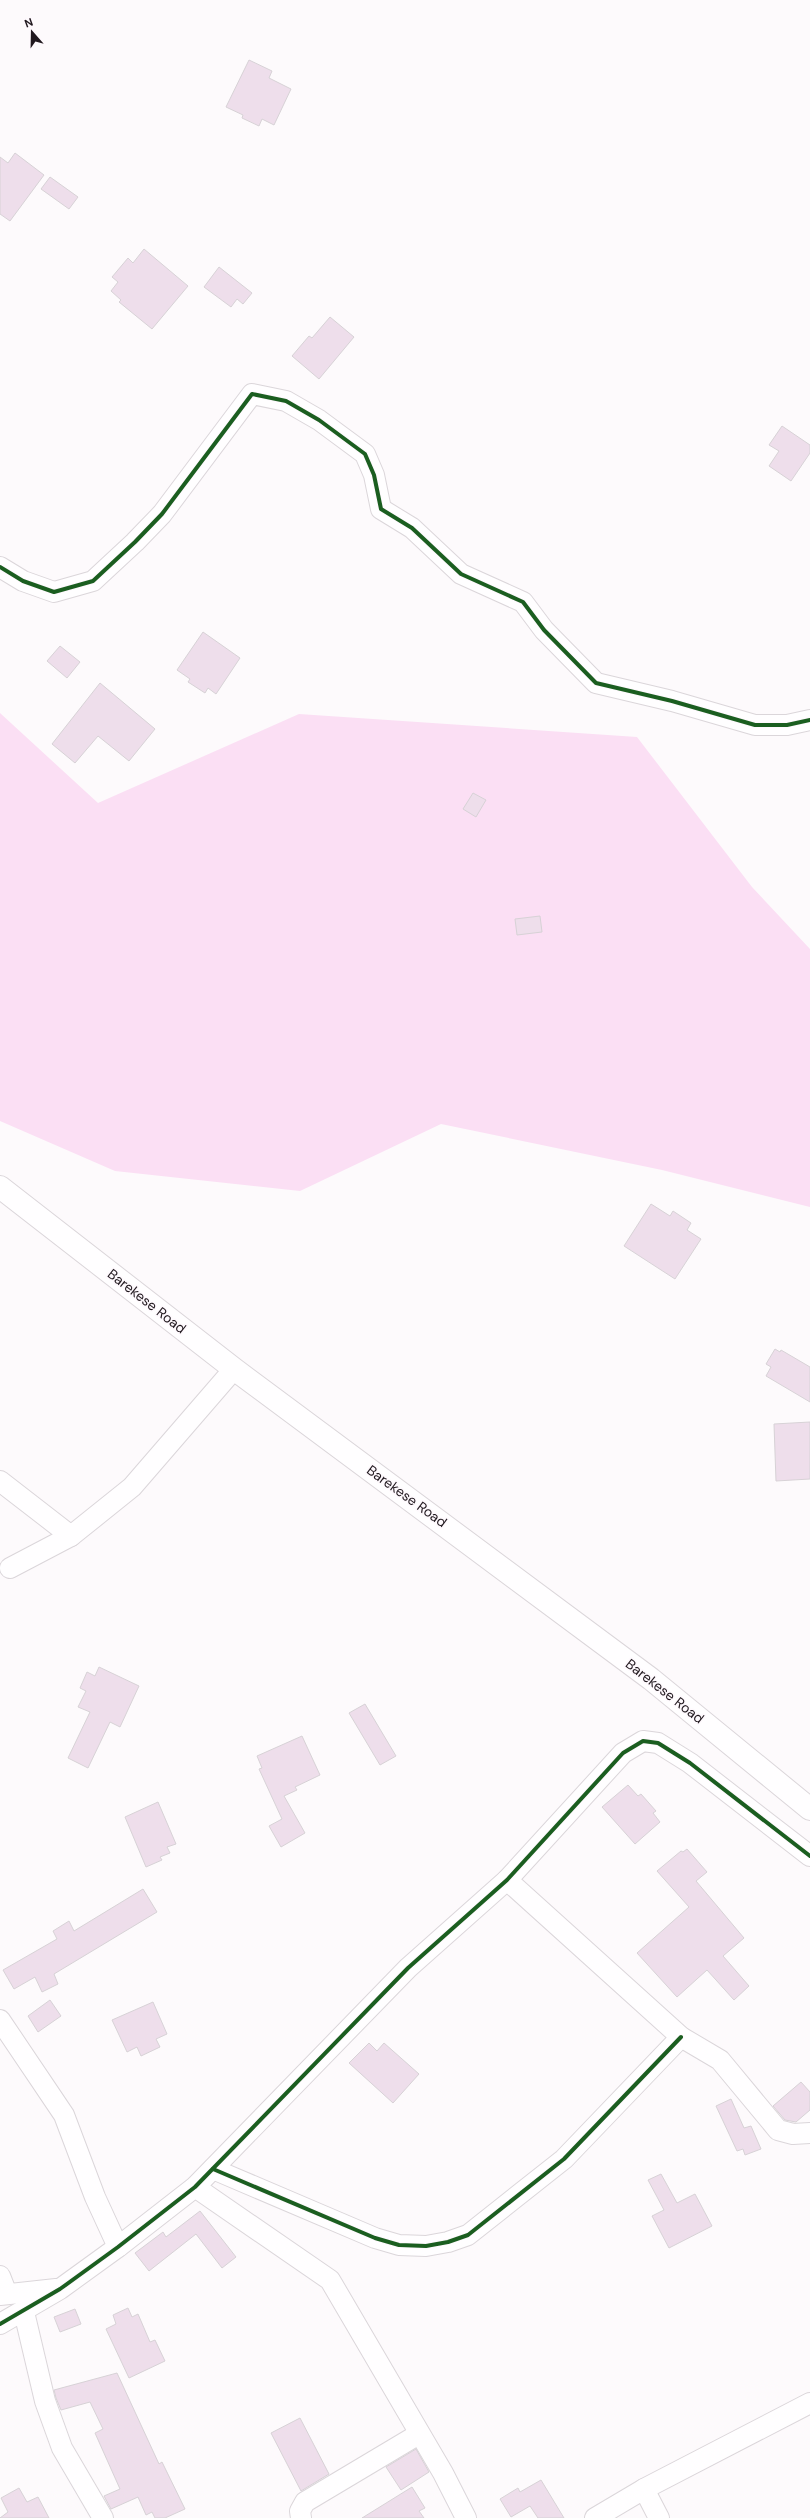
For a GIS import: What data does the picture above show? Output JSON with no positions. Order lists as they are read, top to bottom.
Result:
{
  "streets": {
    "main road": ["Barekese Road"]
  },
  "north": "top"
}
